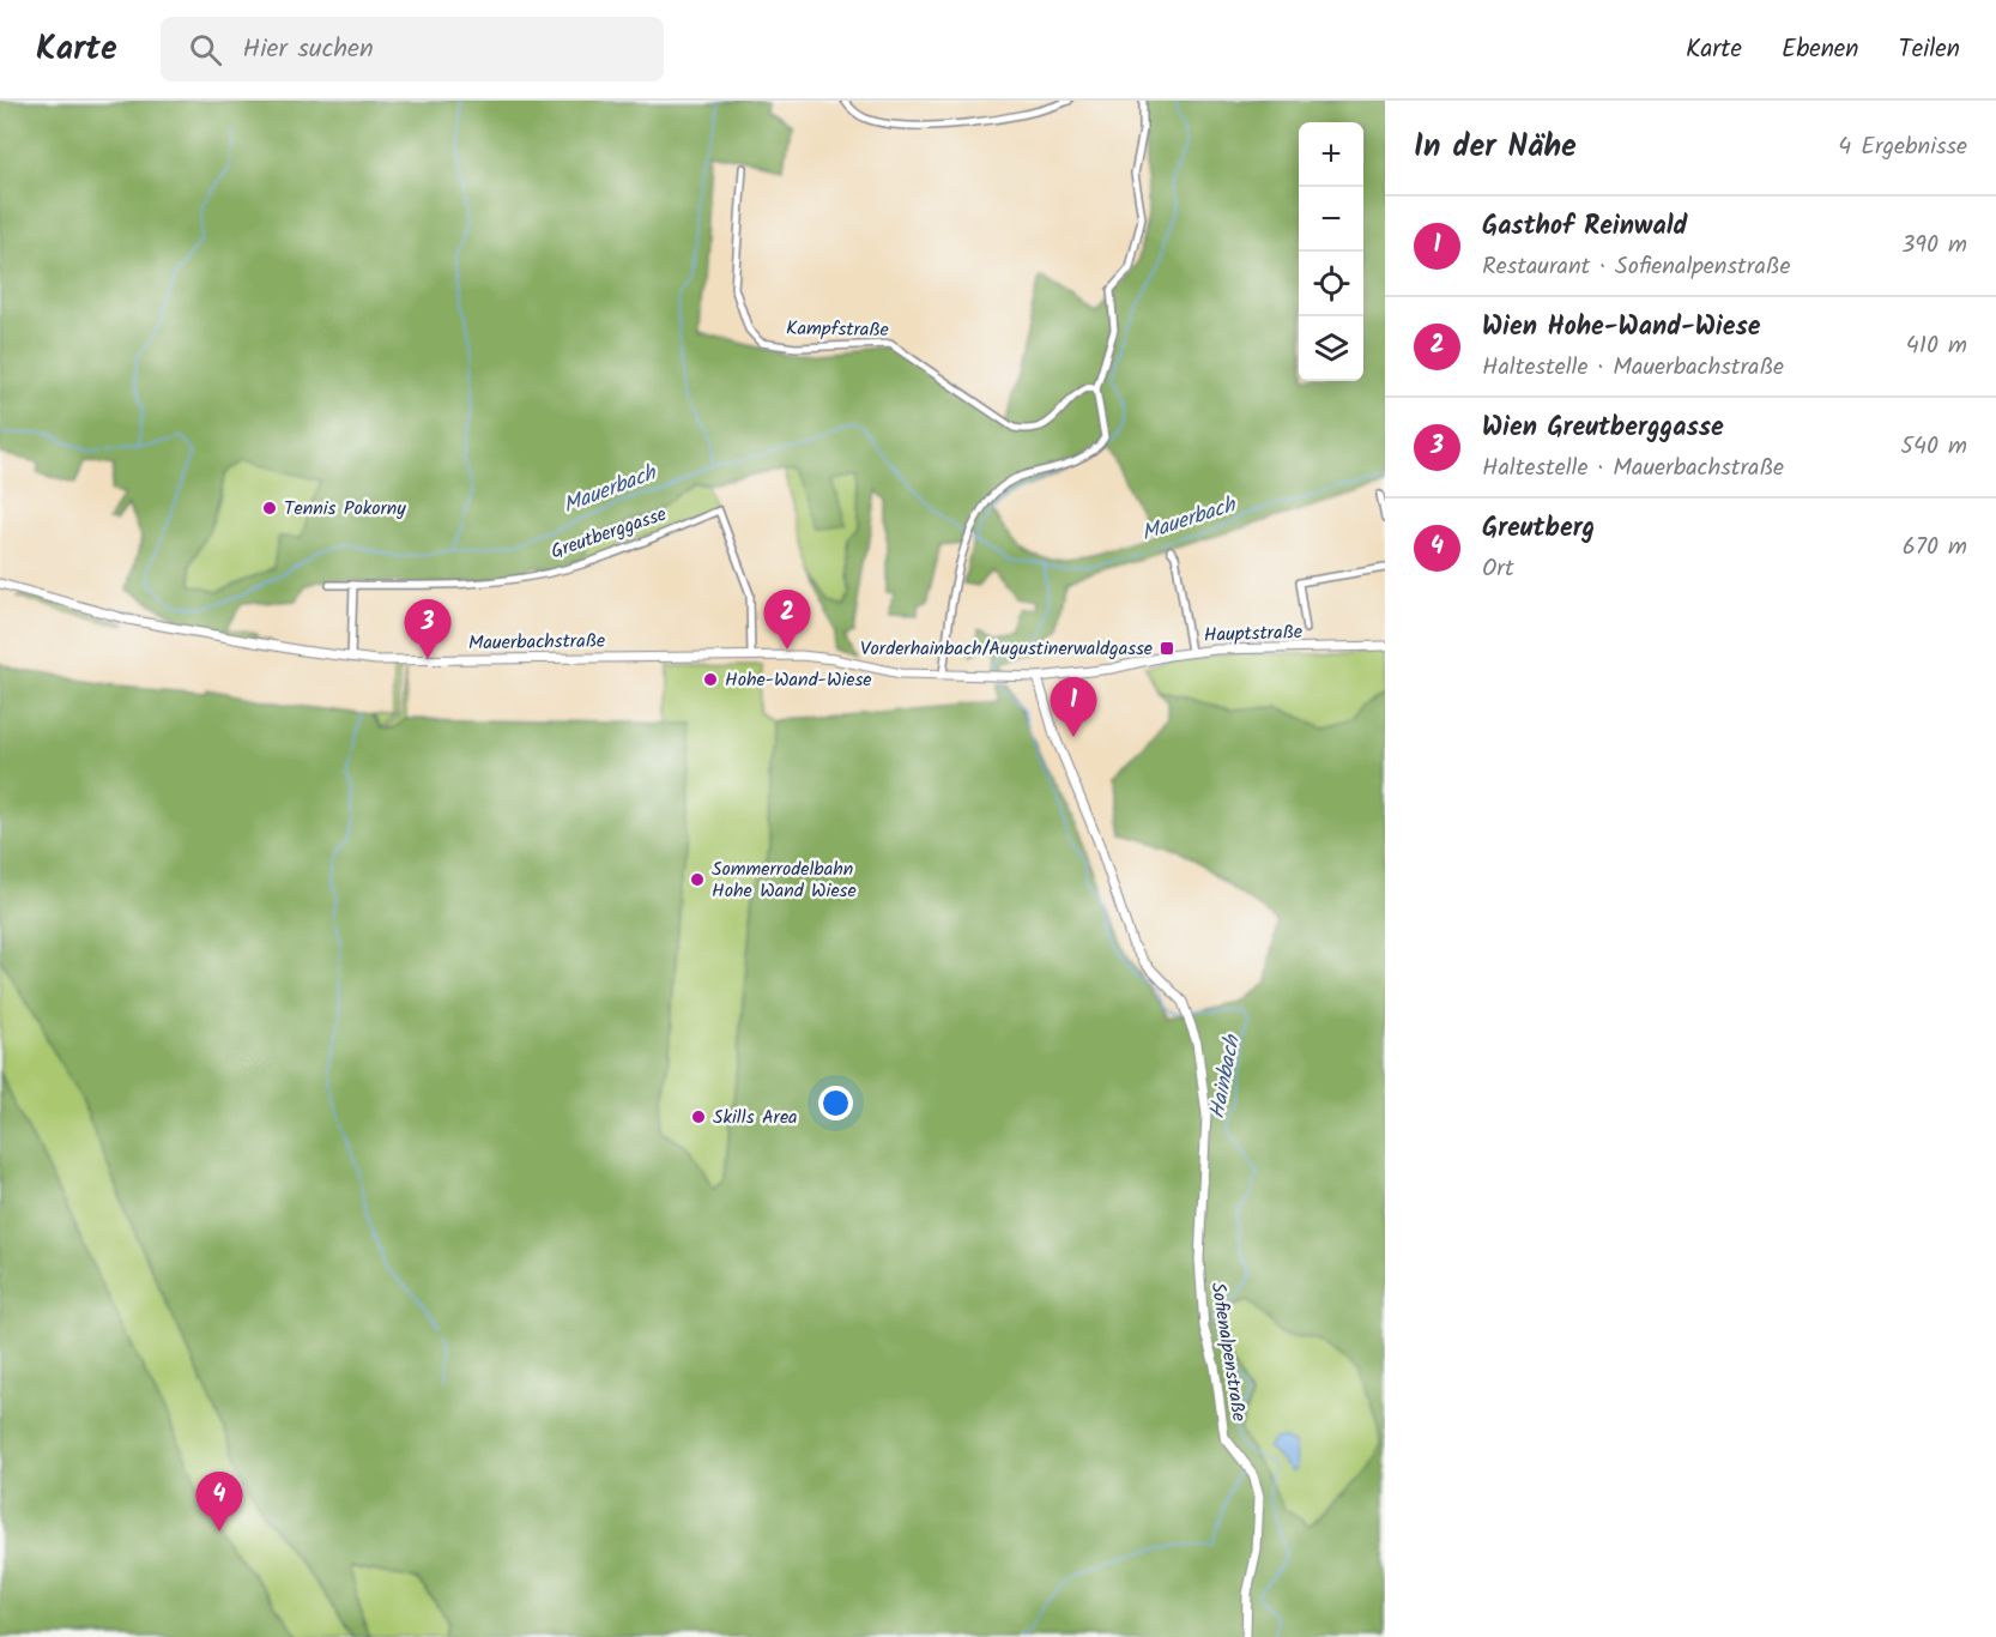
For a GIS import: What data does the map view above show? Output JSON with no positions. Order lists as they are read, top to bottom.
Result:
{
  "streets": {
    "main road": ["Hauptstraße", "Mauerbachstraße", "Sofienalpenstraße"],
    "street": ["Kampfstraße", "Greutberggasse"]
  },
  "crossings": [
    ["Greutberggasse", "Mauerbachstraße"],
    ["Hauptstraße", "Mauerbachstraße"],
    ["Hauptstraße", "Sofienalpenstraße"],
    ["Mauerbachstraße", "Sofienalpenstraße"]
  ],
  "water": ["Mauerbach", "Hainbach"],
  "places": {
    "other": [
      "Tennis Pokorny",
      "Hohe-Wand-Wiese",
      "Sommerrodelbahn Hohe Wand Wiese",
      "Skills Area"
    ],
    "transit": ["Vorderhainbach/Augustinerwaldgasse"]
  },
  "page": {
    "header": "Karte",
    "search": "Hier suchen",
    "nav": ["Karte", "Ebenen", "Teilen"],
    "heading": ["In der Nähe", "4 Ergebnisse"],
    "map_buttons": ["+", "−"],
    "list": [
      {
        "mark": "1",
        "name": "Gasthof Reinwald",
        "note": "Restaurant · Sofienalpenstraße",
        "value": "390 m"
      },
      {
        "mark": "2",
        "name": "Wien Hohe-Wand-Wiese",
        "note": "Haltestelle · Mauerbachstraße",
        "value": "410 m"
      },
      {
        "mark": "3",
        "name": "Wien Greutberggasse",
        "note": "Haltestelle · Mauerbachstraße",
        "value": "540 m"
      },
      {
        "mark": "4",
        "name": "Greutberg",
        "note": "Ort",
        "value": "670 m"
      }
    ],
    "pins": [
      "2",
      "3",
      "1",
      "4"
    ]
  }
}
